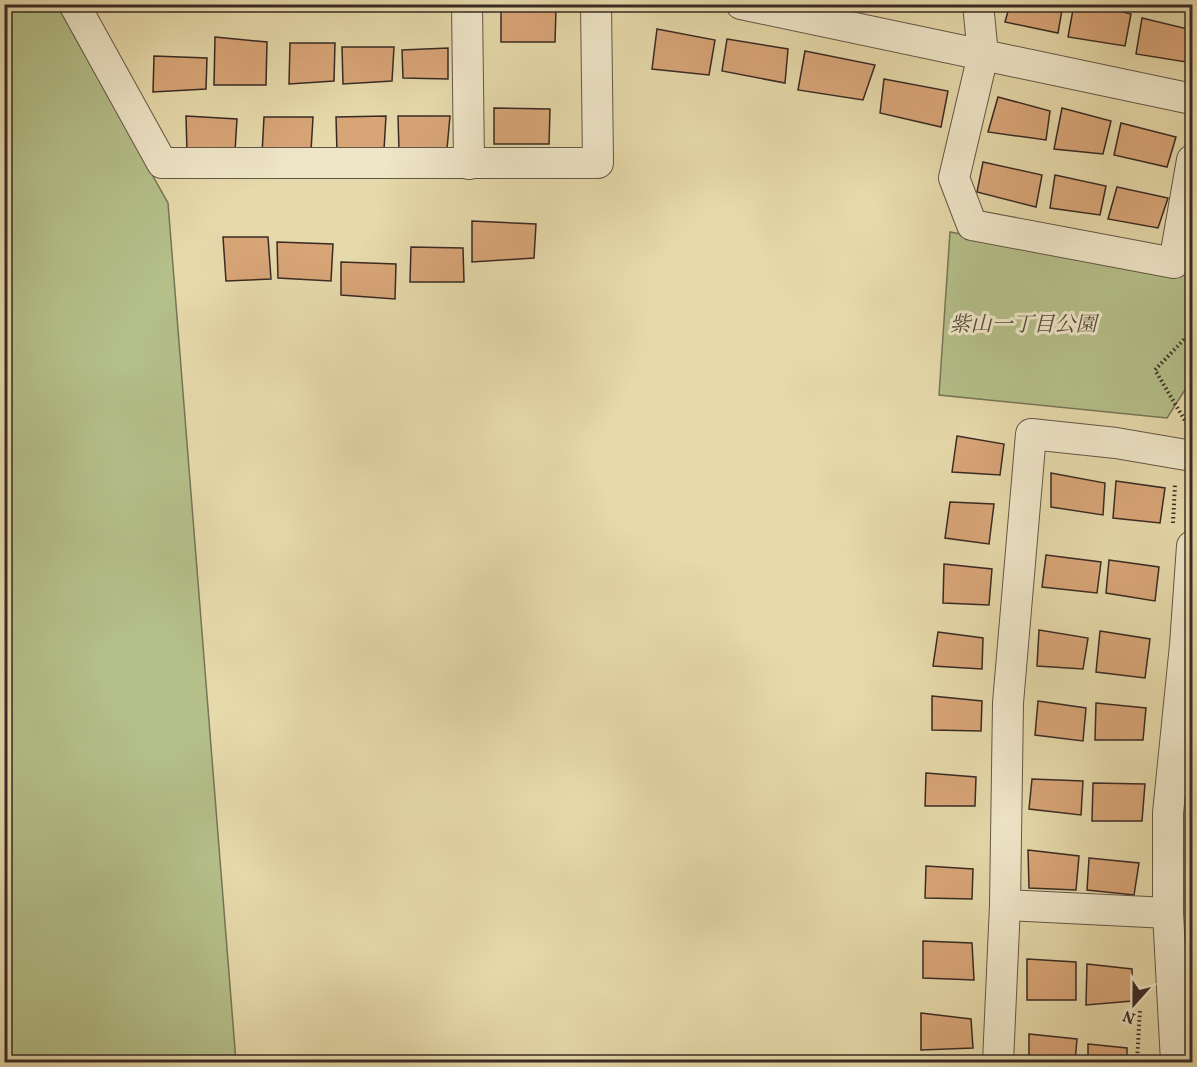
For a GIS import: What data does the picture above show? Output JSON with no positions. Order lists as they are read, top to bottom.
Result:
{
  "parks": ["紫山一丁目公園"],
  "north": "bottom"
}
